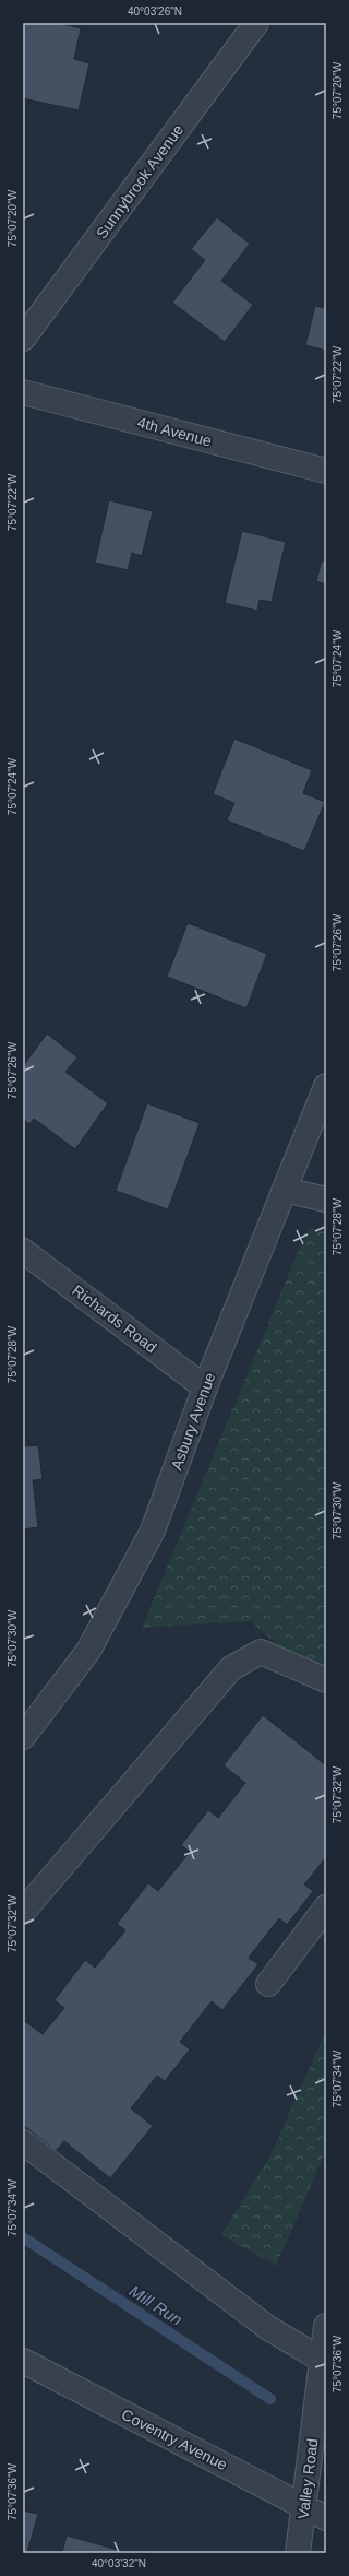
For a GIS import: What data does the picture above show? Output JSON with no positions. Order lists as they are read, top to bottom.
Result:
{
  "streets": {
    "street": [
      "Sunnybrook Avenue",
      "4th Avenue",
      "Richards Road",
      "Asbury Avenue",
      "Coventry Avenue",
      "Valley Road"
    ]
  },
  "crossings": [
    ["Richards Road", "Asbury Avenue"],
    ["Coventry Avenue", "Valley Road"]
  ],
  "water": ["Mill Run"],
  "coordinates": [
    "40°03'26\"N",
    "75°07'20\"W",
    "75°07'22\"W",
    "75°07'24\"W",
    "75°07'26\"W",
    "75°07'28\"W",
    "75°07'30\"W",
    "75°07'32\"W",
    "75°07'34\"W",
    "75°07'36\"W",
    "40°03'32\"N"
  ]
}
